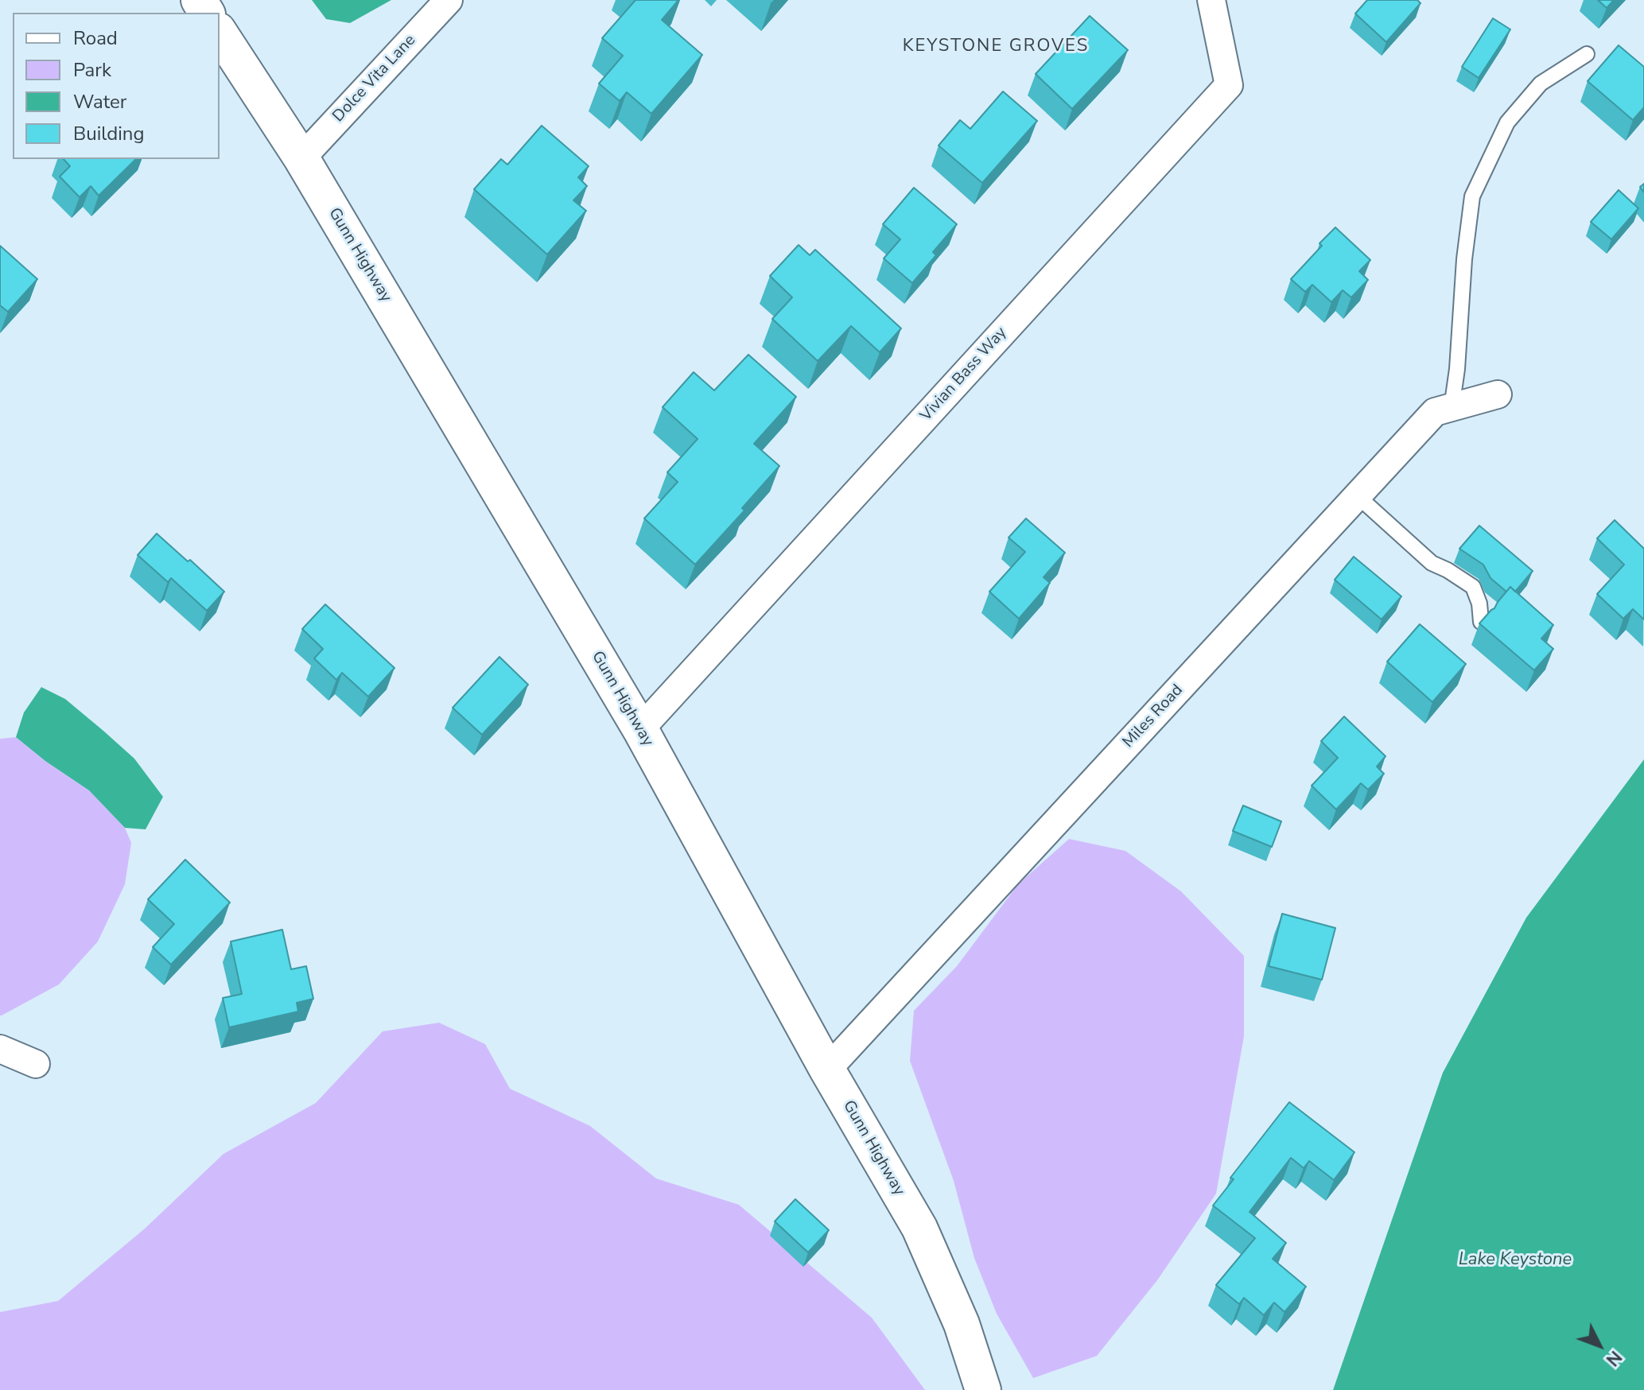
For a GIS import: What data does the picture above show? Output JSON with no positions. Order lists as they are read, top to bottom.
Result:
{
  "streets": {
    "main road": ["Gunn Highway"],
    "street": ["Dolce Vita Lane", "Vivian Bass Way", "Miles Road"]
  },
  "crossings": [
    ["Dolce Vita Lane", "Gunn Highway"],
    ["Gunn Highway", "Vivian Bass Way"],
    ["Gunn Highway", "Miles Road"]
  ],
  "districts": ["KEYSTONE GROVES"],
  "water": ["Lake Keystone"],
  "legend": [
    "Road",
    "Park",
    "Water",
    "Building"
  ],
  "north": "bottom right"
}
